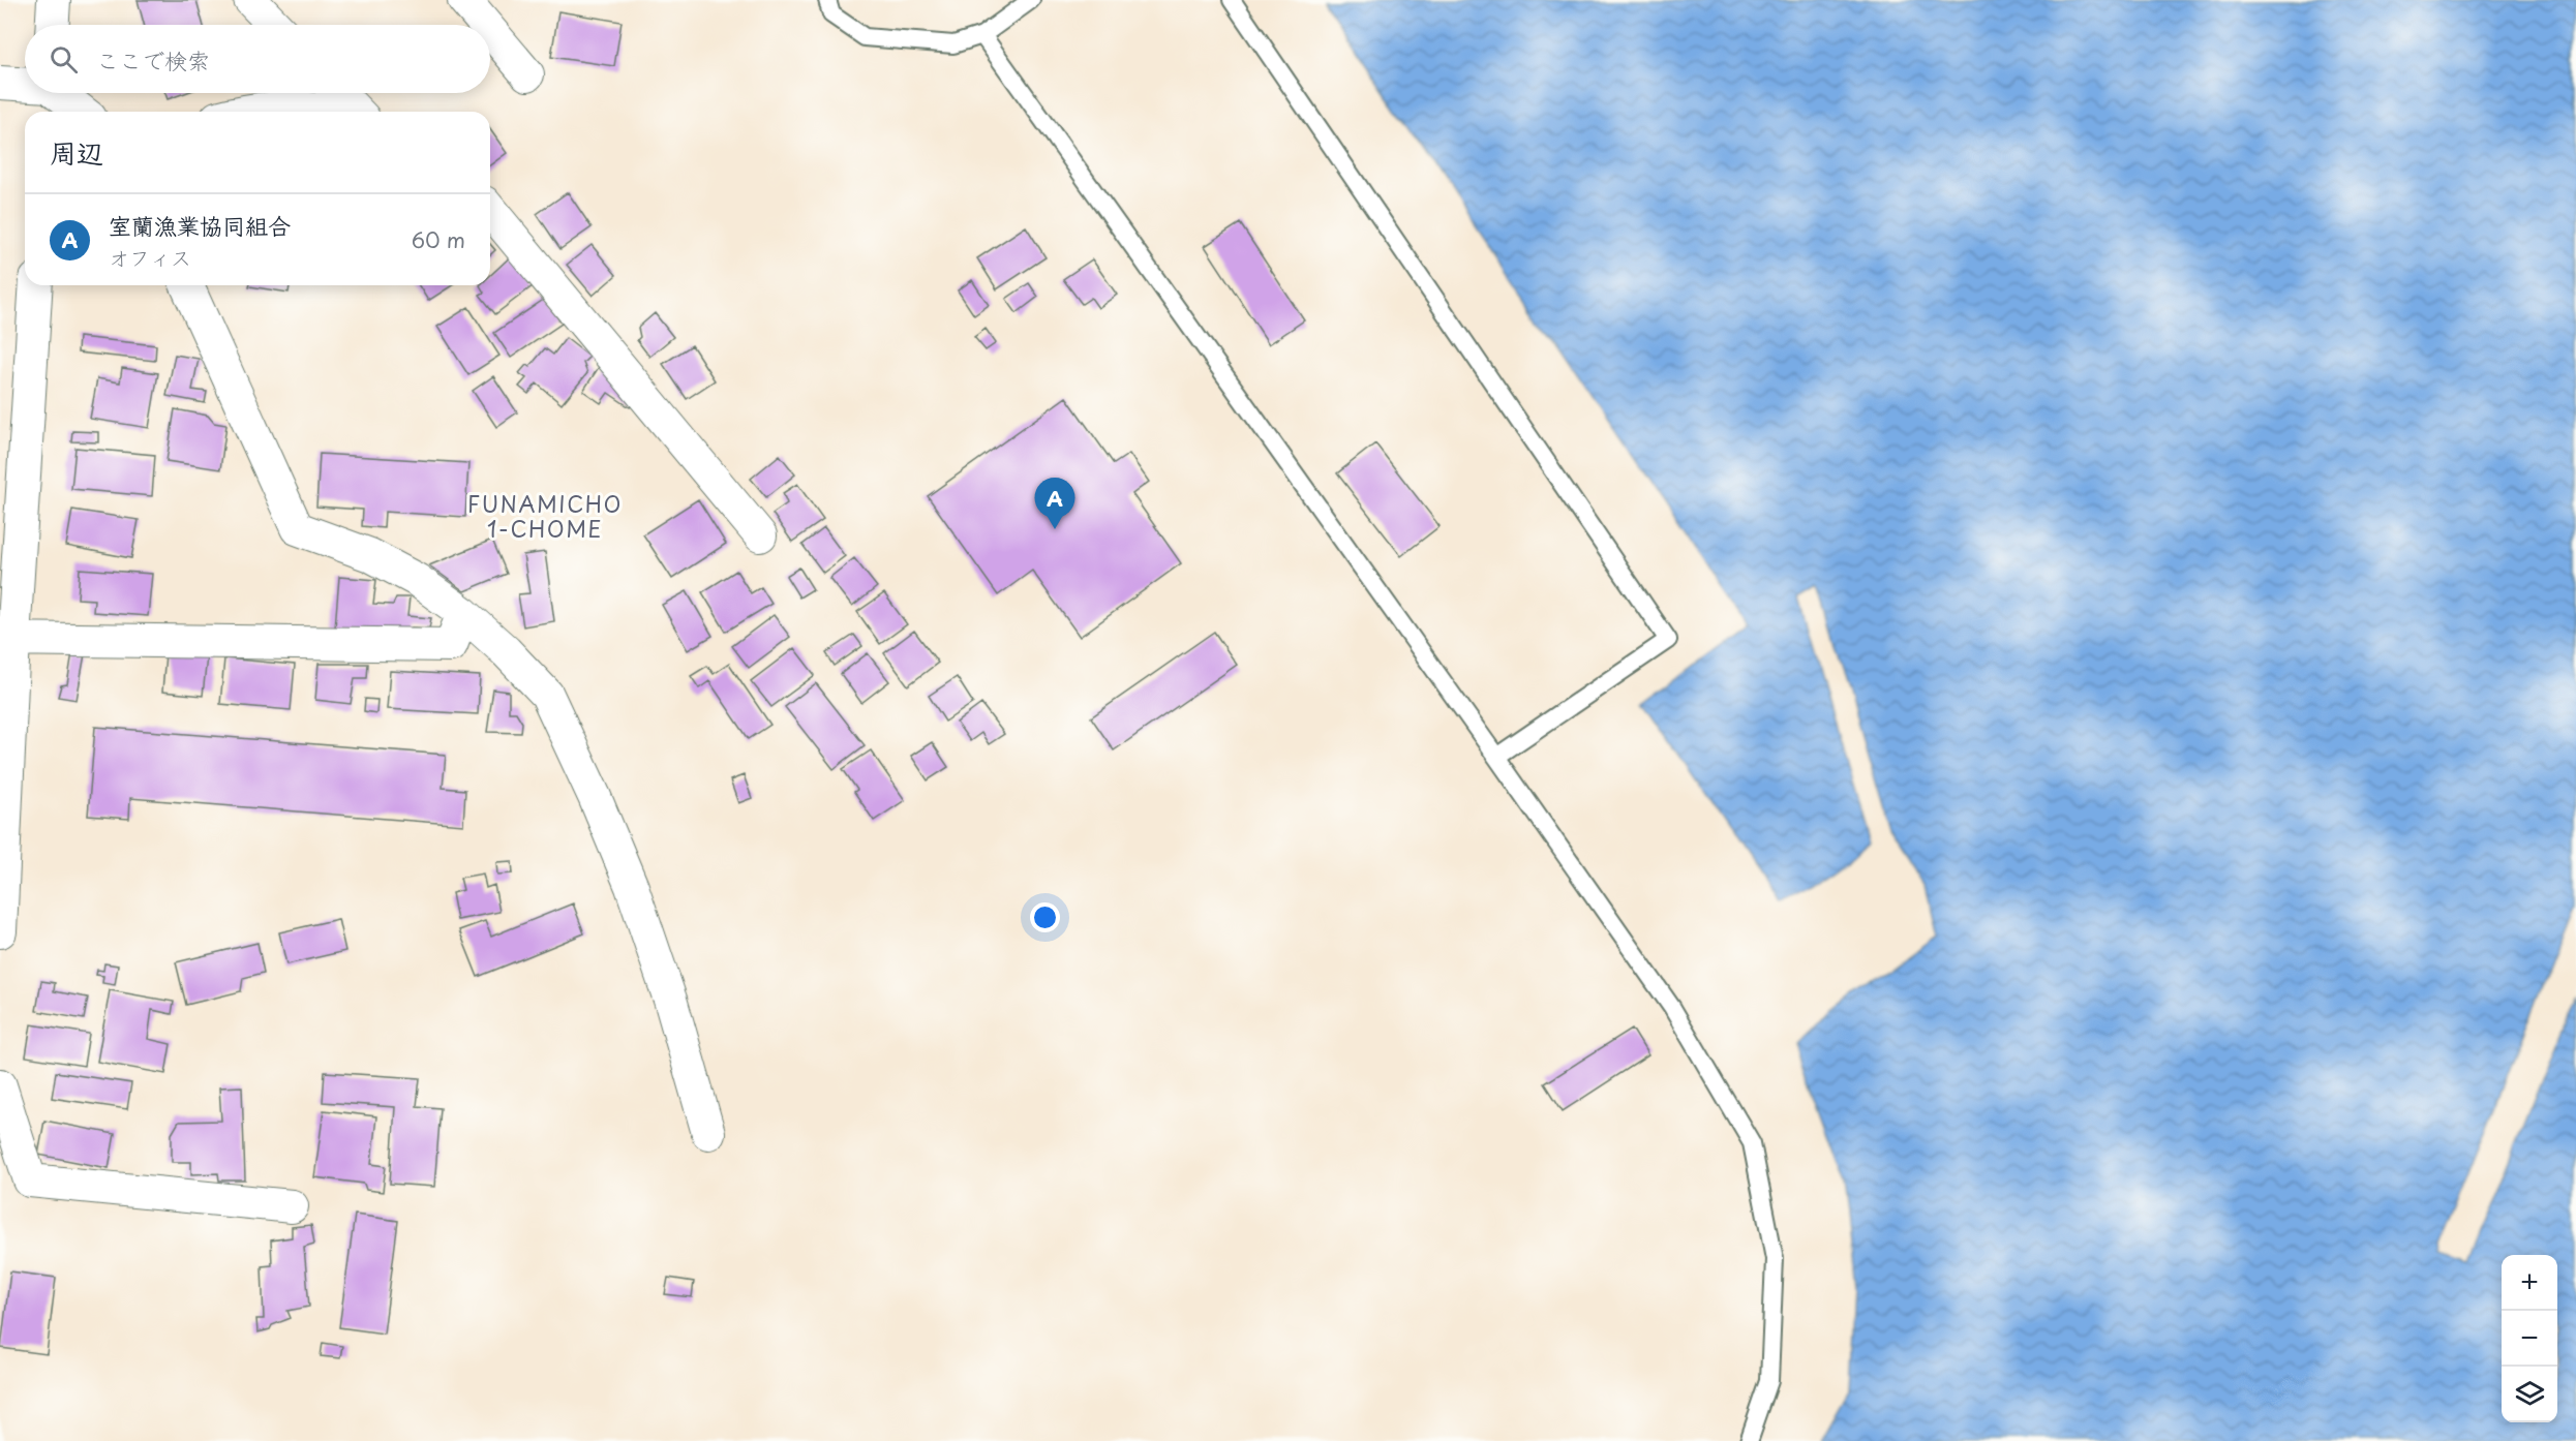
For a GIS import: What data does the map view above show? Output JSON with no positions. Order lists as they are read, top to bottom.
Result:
{
  "districts": ["FUNAMICHO 1-CHOME"],
  "page": {
    "search": "ここで検索",
    "heading": "周辺",
    "list": [
      {
        "mark": "A",
        "name": "室蘭漁業協同組合",
        "note": "オフィス",
        "value": "60 m"
      }
    ],
    "pins": "A",
    "map_buttons": ["+", "−"]
  }
}
